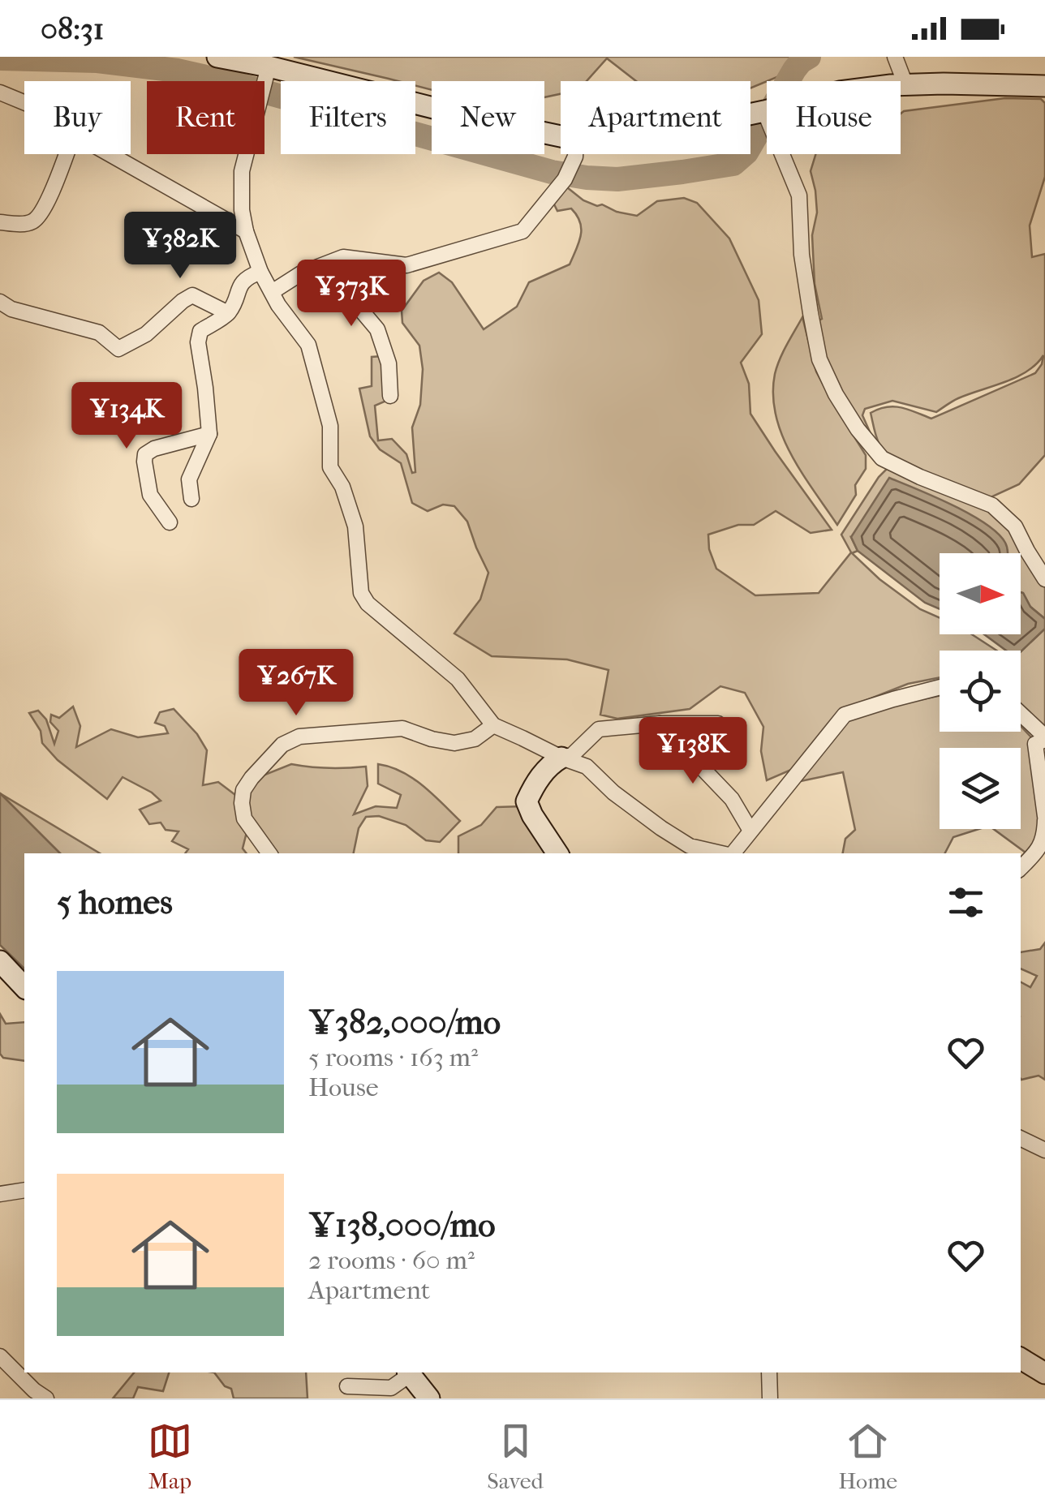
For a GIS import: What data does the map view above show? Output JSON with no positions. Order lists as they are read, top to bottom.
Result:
{
  "north": "right",
  "page": {
    "status": "08:31",
    "chip": [
      "Buy",
      "Rent",
      "Filters",
      "New",
      "Apartment",
      "House"
    ],
    "price": [
      "¥382K",
      "¥373K",
      "¥134K",
      "¥267K",
      "¥138K"
    ],
    "heading": "5 homes",
    "list": [
      {
        "name": "¥382,000/mo",
        "note": "5 rooms · 163 m² · House"
      },
      {
        "name": "¥138,000/mo",
        "note": "2 rooms · 60 m² · Apartment"
      }
    ],
    "tabs": ["Map", "Saved", "Home"]
  }
}
